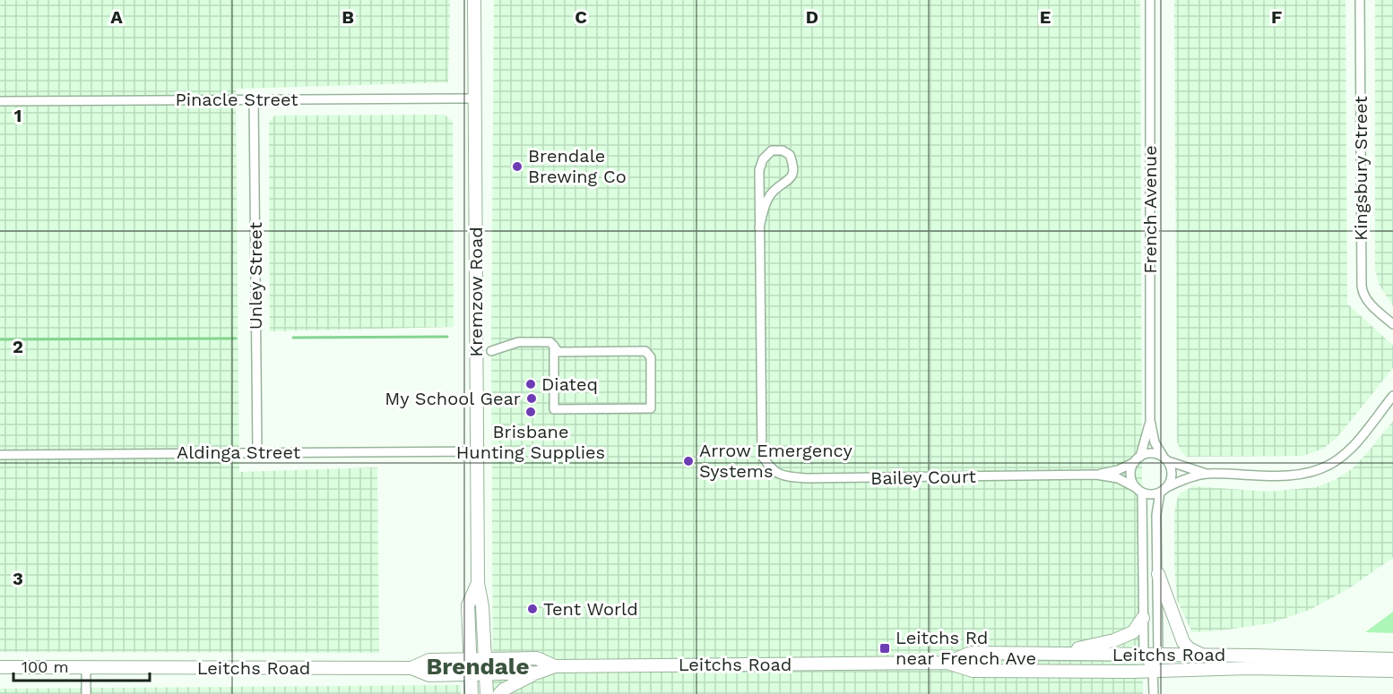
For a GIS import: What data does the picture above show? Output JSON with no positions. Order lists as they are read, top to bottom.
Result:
{
  "streets": {
    "street": [
      "Pinacle Street",
      "Kingsbury Street",
      "French Avenue",
      "Unley Street",
      "Kremzow Road",
      "Aldinga Street",
      "Bailey Court",
      "Leitchs Road"
    ]
  },
  "crossings": [
    ["Pinacle Street", "Unley Street"],
    ["Pinacle Street", "Kremzow Road"],
    ["French Avenue", "Bailey Court"],
    ["Unley Street", "Aldinga Street"],
    ["Kremzow Road", "Aldinga Street"],
    ["Kremzow Road", "Leitchs Road"]
  ],
  "districts": ["Brendale"],
  "places": {
    "other": [
      "Brendale Brewing Co",
      "Diateq",
      "My School Gear",
      "Brisbane Hunting Supplies",
      "Arrow Emergency Systems",
      "Tent World"
    ],
    "transit": ["Leitchs Rd near French Ave"]
  },
  "scale_bar": "100 m",
  "grid": {
    "columns": [
      "A",
      "B",
      "C",
      "D",
      "E",
      "F"
    ],
    "rows": ["1", "2", "3"]
  }
}
